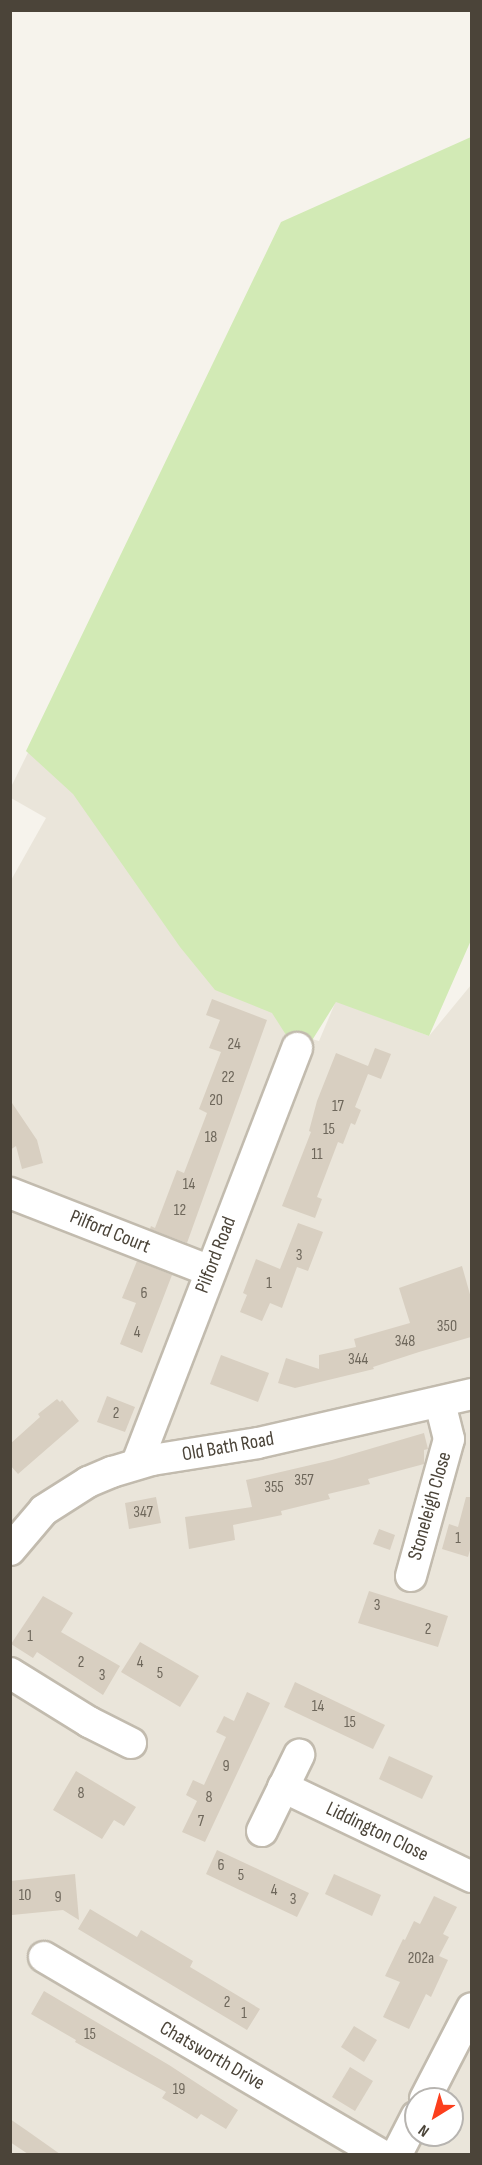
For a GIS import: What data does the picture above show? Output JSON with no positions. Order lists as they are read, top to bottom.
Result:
{
  "streets": {
    "street": [
      "Pilford Court",
      "Pilford Road",
      "Old Bath Road",
      "Stoneleigh Close",
      "Liddington Close",
      "Chatsworth Drive"
    ]
  },
  "crossings": [
    ["Pilford Court", "Pilford Road"],
    ["Pilford Road", "Old Bath Road"],
    ["Old Bath Road", "Stoneleigh Close"]
  ],
  "house_numbers": [
    "24",
    "22",
    "20",
    "17",
    "15",
    "18",
    "11",
    "14",
    "12",
    "3",
    "1",
    "6",
    "350",
    "4",
    "348",
    "344",
    "2",
    "357",
    "355",
    "347",
    "1",
    "3",
    "2",
    "1",
    "2",
    "4",
    "5",
    "3",
    "14",
    "15",
    "9",
    "8",
    "8",
    "7",
    "6",
    "5",
    "4",
    "10",
    "9",
    "3",
    "202a",
    "2",
    "1",
    "15",
    "19"
  ],
  "north": "bottom left"
}
